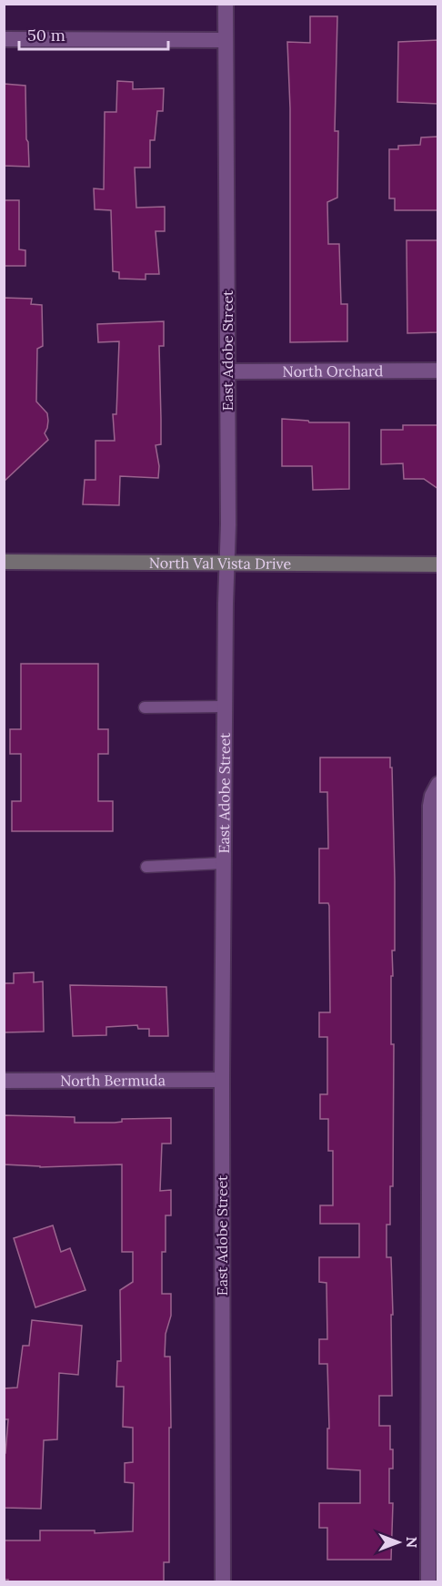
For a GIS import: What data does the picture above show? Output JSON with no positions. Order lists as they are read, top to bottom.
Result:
{
  "streets": {
    "main road": ["North Val Vista Drive"],
    "street": ["East Adobe Street", "North Orchard", "North Bermuda"]
  },
  "crossings": [
    ["East Adobe Street", "North Orchard"],
    ["East Adobe Street", "North Val Vista Drive"],
    ["East Adobe Street", "North Bermuda"]
  ],
  "scale_bar": "50 m",
  "north": "right"
}
